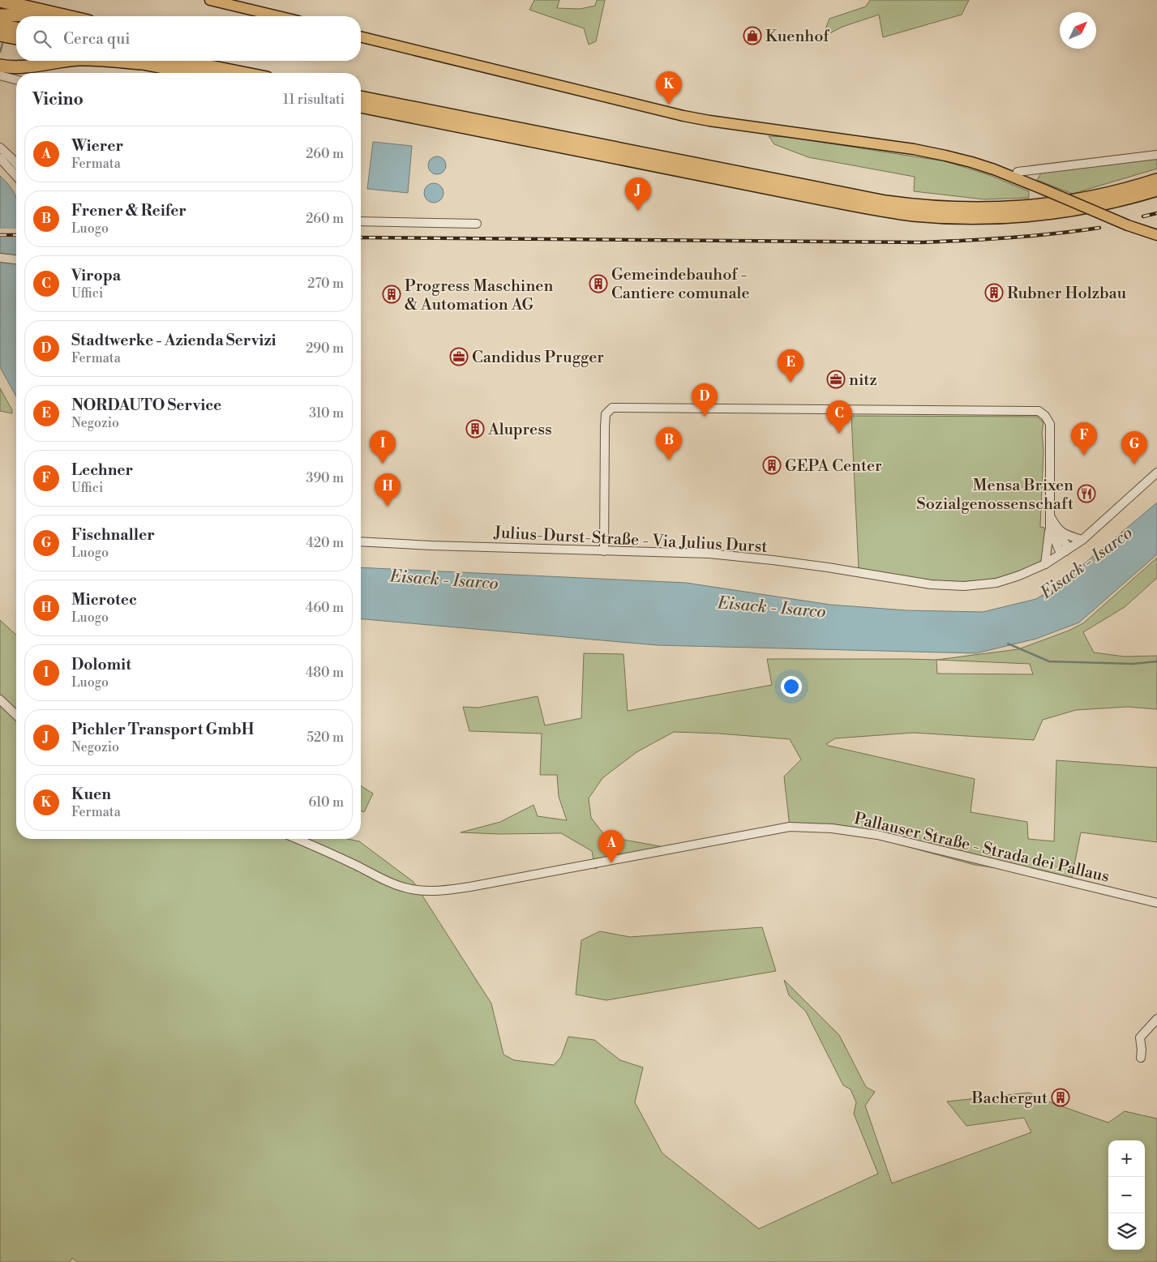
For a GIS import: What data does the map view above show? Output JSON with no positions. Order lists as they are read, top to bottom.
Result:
{
  "streets": {
    "street": ["Julius-Durst-Straße - Via Julius Durst", "Pallauser Straße - Strada dei Pallaus"]
  },
  "water": ["Eisack - Isarco"],
  "places": {
    "shop": ["Kuenhof"],
    "building": [
      "Gemeindebauhof - Cantiere comunale",
      "Rubner Holzbau",
      "Progress Maschinen & Automation AG",
      "Alupress",
      "GEPA Center",
      "Bachergut"
    ],
    "office": ["Candidus Prugger", "nitz"],
    "restaurant": ["Mensa Brixen Sozialgenossenschaft"]
  },
  "north": "top right",
  "page": {
    "search": "Cerca qui",
    "pins": [
      "K",
      "J",
      "E",
      "D",
      "C",
      "F",
      "B",
      "I",
      "G",
      "H",
      "A"
    ],
    "heading": ["Vicino", "11 risultati"],
    "list": [
      {
        "mark": "A",
        "name": "Wierer",
        "note": "Fermata",
        "value": "260 m"
      },
      {
        "mark": "B",
        "name": "Frener & Reifer",
        "note": "Luogo",
        "value": "260 m"
      },
      {
        "mark": "C",
        "name": "Viropa",
        "note": "Uffici",
        "value": "270 m"
      },
      {
        "mark": "D",
        "name": "Stadtwerke - Azienda Servizi",
        "note": "Fermata",
        "value": "290 m"
      },
      {
        "mark": "E",
        "name": "NORDAUTO Service",
        "note": "Negozio",
        "value": "310 m"
      },
      {
        "mark": "F",
        "name": "Lechner",
        "note": "Uffici",
        "value": "390 m"
      },
      {
        "mark": "G",
        "name": "Fischnaller",
        "note": "Luogo",
        "value": "420 m"
      },
      {
        "mark": "H",
        "name": "Microtec",
        "note": "Luogo",
        "value": "460 m"
      },
      {
        "mark": "I",
        "name": "Dolomit",
        "note": "Luogo",
        "value": "480 m"
      },
      {
        "mark": "J",
        "name": "Pichler Transport GmbH",
        "note": "Negozio",
        "value": "520 m"
      },
      {
        "mark": "K",
        "name": "Kuen",
        "note": "Fermata",
        "value": "610 m"
      }
    ],
    "map_buttons": ["+", "−"]
  }
}
